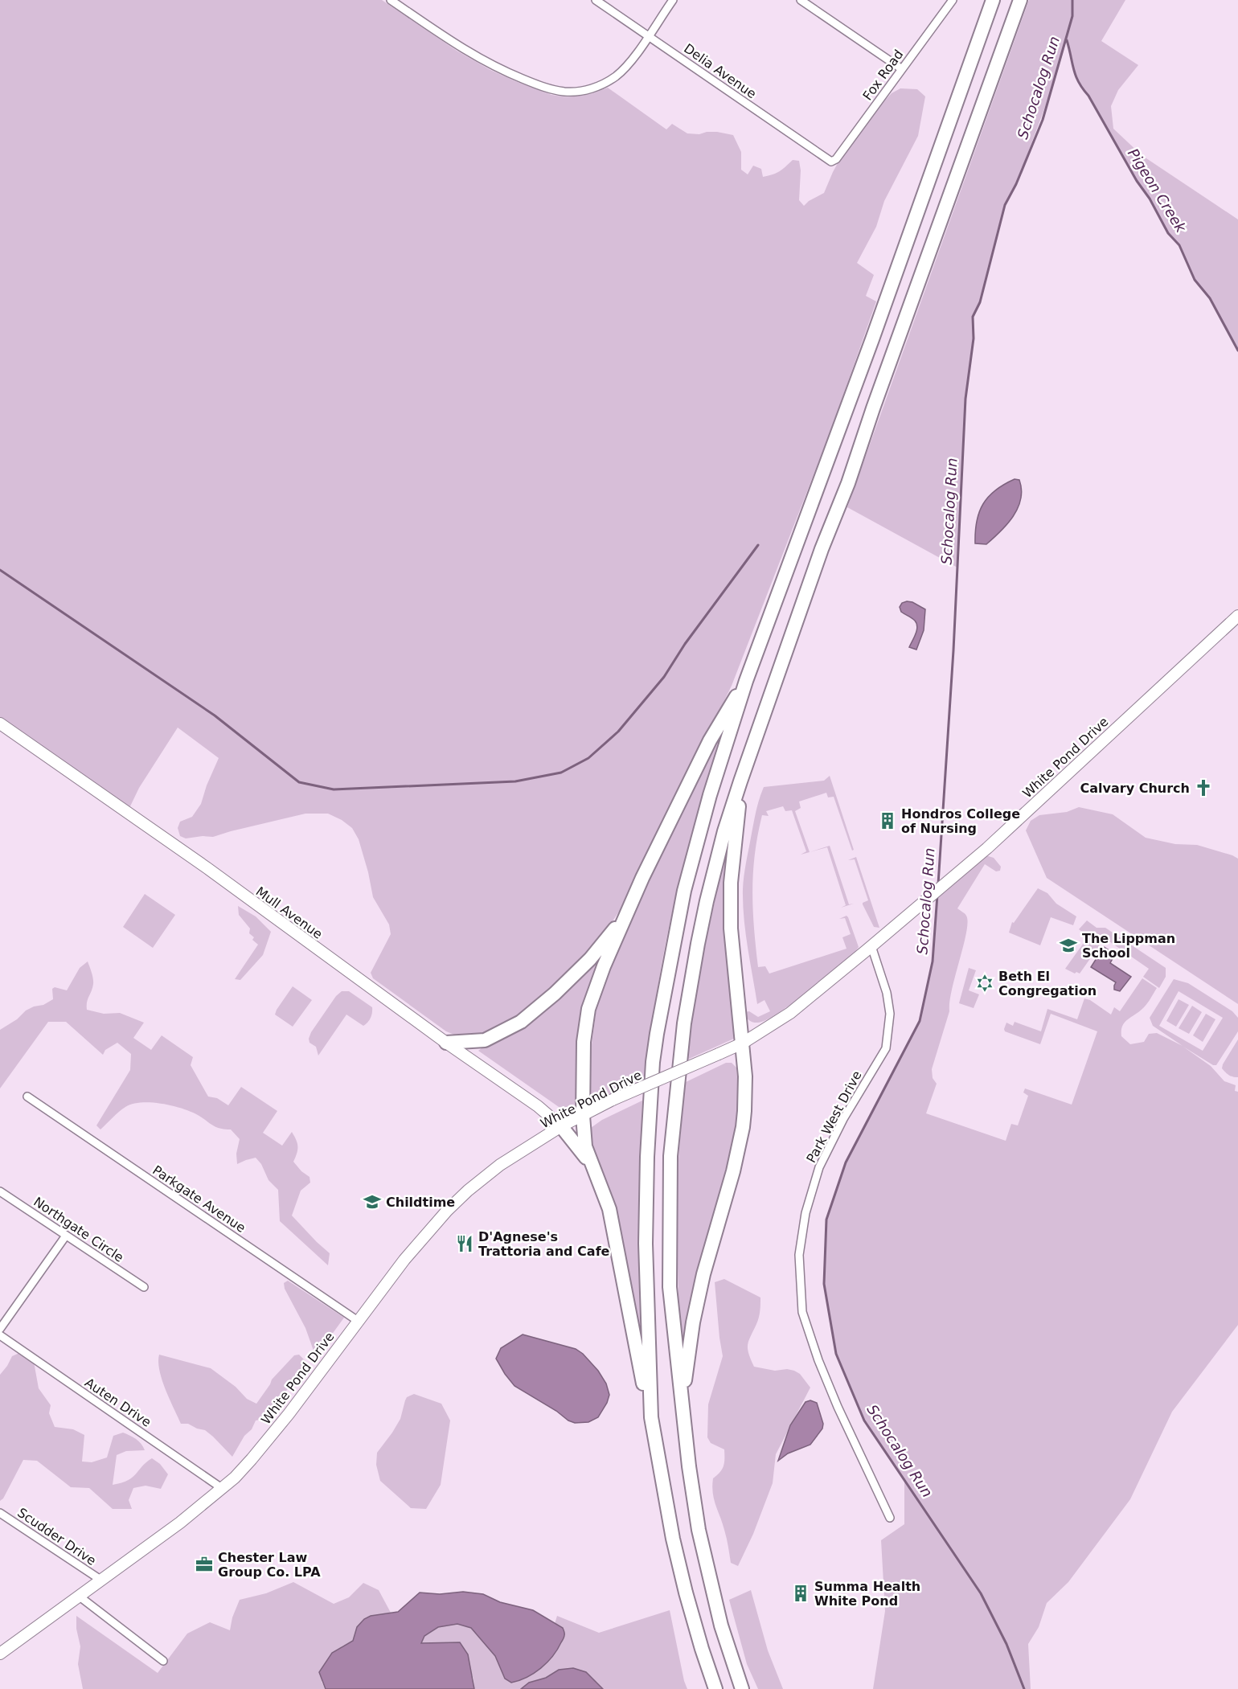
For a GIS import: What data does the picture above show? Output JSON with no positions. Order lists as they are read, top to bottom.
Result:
{
  "streets": {
    "street": [
      "Delia Avenue",
      "Fox Road",
      "White Pond Drive",
      "Mull Avenue",
      "Park West Drive",
      "Parkgate Avenue",
      "Northgate Circle",
      "Auten Drive",
      "Scudder Drive"
    ]
  },
  "crossings": [
    ["Delia Avenue", "Fox Road"],
    ["White Pond Drive", "Mull Avenue"],
    ["White Pond Drive", "Park West Drive"],
    ["White Pond Drive", "Parkgate Avenue"],
    ["White Pond Drive", "Auten Drive"],
    ["White Pond Drive", "Scudder Drive"]
  ],
  "water": ["Schocalog Run", "Pigeon Creek"],
  "places": {
    "church": ["Calvary Church"],
    "building": ["Hondros College of Nursing", "Summa Health White Pond"],
    "school or university": ["The Lippman School", "Childtime"],
    "synagogue": ["Beth El Congregation"],
    "restaurant": ["D'Agnese's Trattoria and Cafe"],
    "office": ["Chester Law Group Co. LPA"]
  }
}
